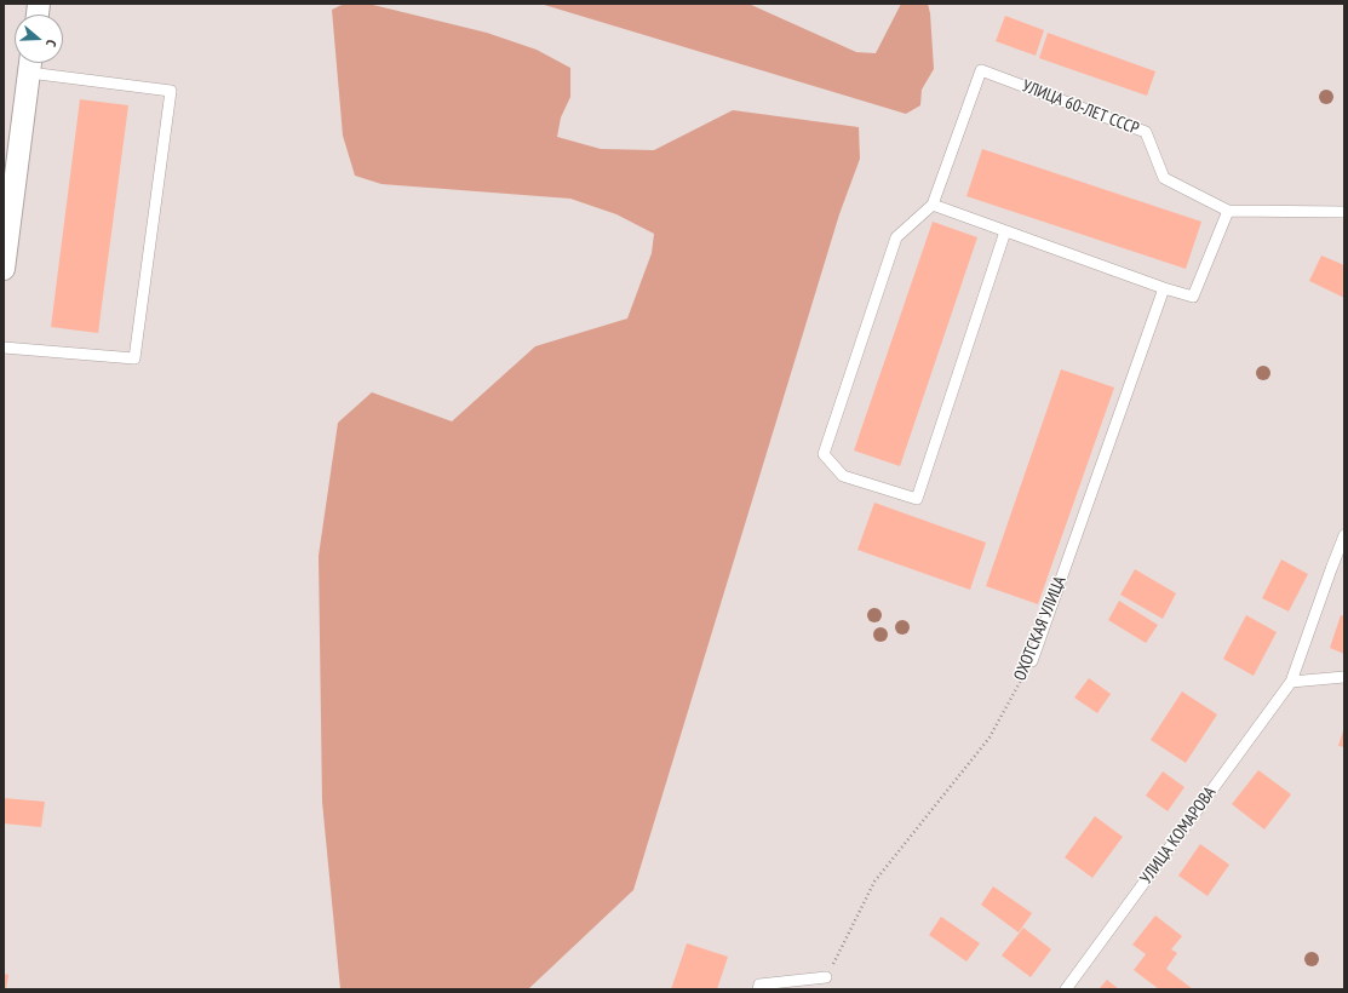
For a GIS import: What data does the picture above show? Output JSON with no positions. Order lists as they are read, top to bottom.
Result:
{
  "streets": {
    "lane": ["УЛИЦА 60-ЛЕТ СССР", "ОХОТСКАЯ УЛИЦА", "УЛИЦА КОМАРОВА"]
  },
  "north": "right"
}
